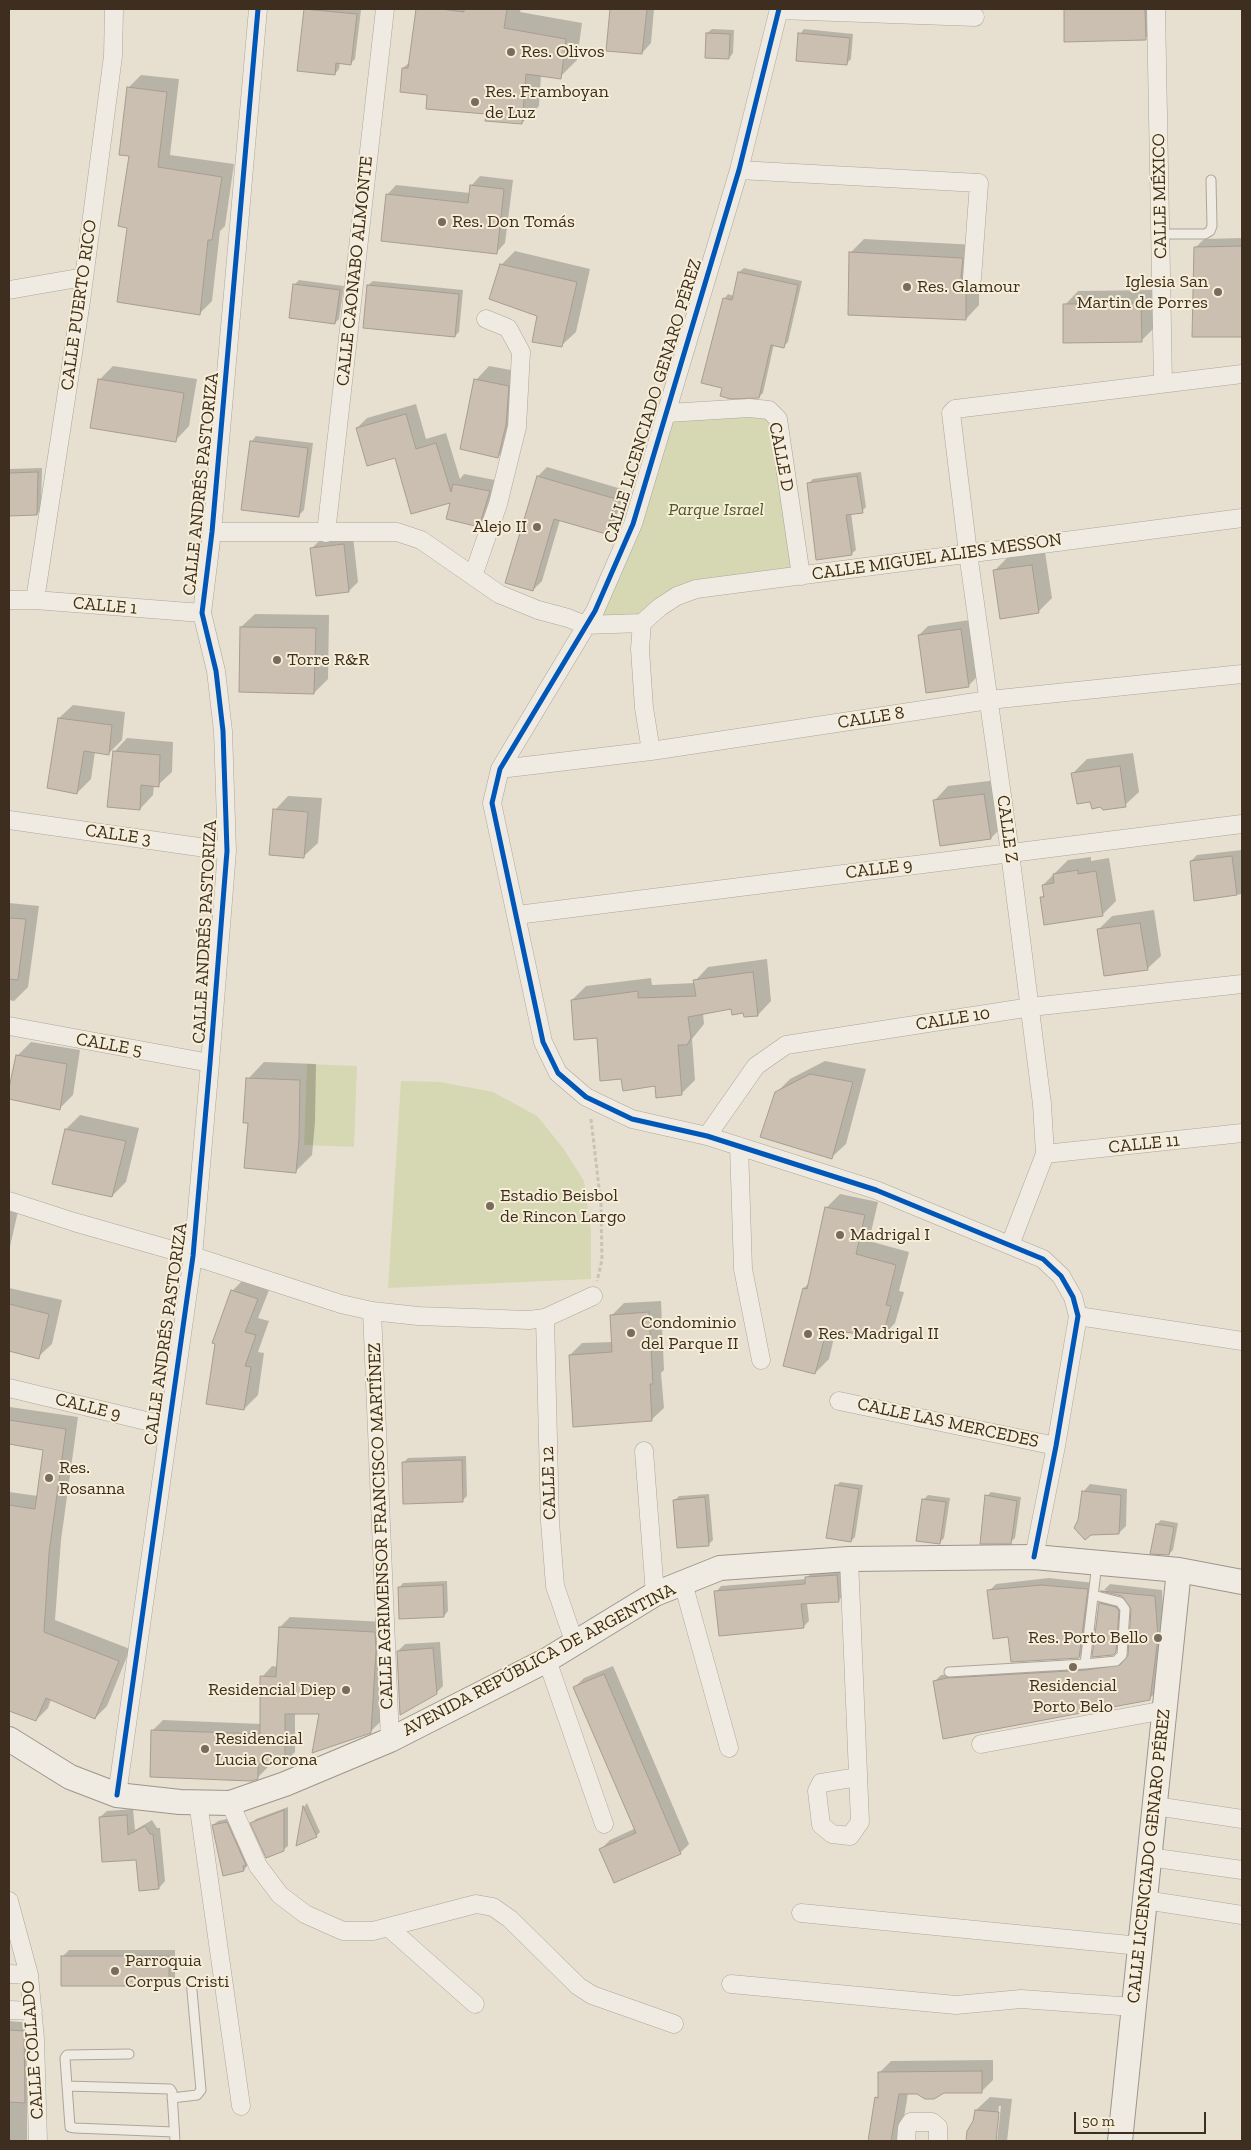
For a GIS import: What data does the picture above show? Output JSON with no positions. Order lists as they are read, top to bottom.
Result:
{
  "streets": {
    "main road": ["CALLE LICENCIADO GENARO PÉREZ", "AVENIDA REPÚBLICA DE ARGENTINA"],
    "street": [
      "CALLE MÉXICO",
      "CALLE CAONABO ALMONTE",
      "CALLE PUERTO RICO",
      "CALLE D",
      "CALLE ANDRÉS PASTORIZA",
      "CALLE MIGUEL ALIES MESSON",
      "CALLE 1",
      "CALLE 8",
      "CALLE Z",
      "CALLE 3",
      "CALLE 9",
      "CALLE 10",
      "CALLE 5",
      "CALLE 11",
      "CALLE LAS MERCEDES",
      "CALLE 12",
      "CALLE AGRIMENSOR FRANCISCO MARTÍNEZ",
      "CALLE COLLADO"
    ]
  },
  "crossings": [
    ["CALLE MÉXICO", "CALLE Z"],
    ["CALLE PUERTO RICO", "CALLE 1"],
    ["CALLE LICENCIADO GENARO PÉREZ", "CALLE D"],
    ["CALLE LICENCIADO GENARO PÉREZ", "CALLE 8"],
    ["CALLE LICENCIADO GENARO PÉREZ", "CALLE Z"],
    ["CALLE LICENCIADO GENARO PÉREZ", "CALLE 9"],
    ["CALLE LICENCIADO GENARO PÉREZ", "CALLE 10"],
    ["CALLE LICENCIADO GENARO PÉREZ", "CALLE LAS MERCEDES"],
    ["CALLE LICENCIADO GENARO PÉREZ", "AVENIDA REPÚBLICA DE ARGENTINA"],
    ["CALLE D", "CALLE MIGUEL ALIES MESSON"],
    ["CALLE ANDRÉS PASTORIZA", "CALLE 1"],
    ["CALLE ANDRÉS PASTORIZA", "CALLE 3"],
    ["CALLE ANDRÉS PASTORIZA", "CALLE 9"],
    ["CALLE ANDRÉS PASTORIZA", "CALLE 5"],
    ["CALLE ANDRÉS PASTORIZA", "AVENIDA REPÚBLICA DE ARGENTINA"],
    ["CALLE MIGUEL ALIES MESSON", "CALLE Z"],
    ["CALLE 8", "CALLE Z"],
    ["CALLE Z", "CALLE 9"],
    ["CALLE Z", "CALLE 10"],
    ["CALLE Z", "CALLE 11"],
    ["CALLE 12", "AVENIDA REPÚBLICA DE ARGENTINA"],
    ["CALLE AGRIMENSOR FRANCISCO MARTÍNEZ", "AVENIDA REPÚBLICA DE ARGENTINA"]
  ],
  "parks": ["Parque Israel"],
  "places": [
    "Res. Olivos",
    "Res. Framboyan de Luz",
    "Res. Don Tomás",
    "Res. Glamour",
    "Iglesia San Martin de Porres",
    "Alejo II",
    "Torre R&R",
    "Estadio Beisbol de Rincon Largo",
    "Madrigal I",
    "Condominio del Parque II",
    "Res. Madrigal II",
    "Res. Rosanna",
    "Res. Porto Bello",
    "Residencial Porto Belo",
    "Residencial Diep",
    "Residencial Lucia Corona",
    "Parroquia Corpus Cristi"
  ],
  "scale_bar": "50 m"
}
